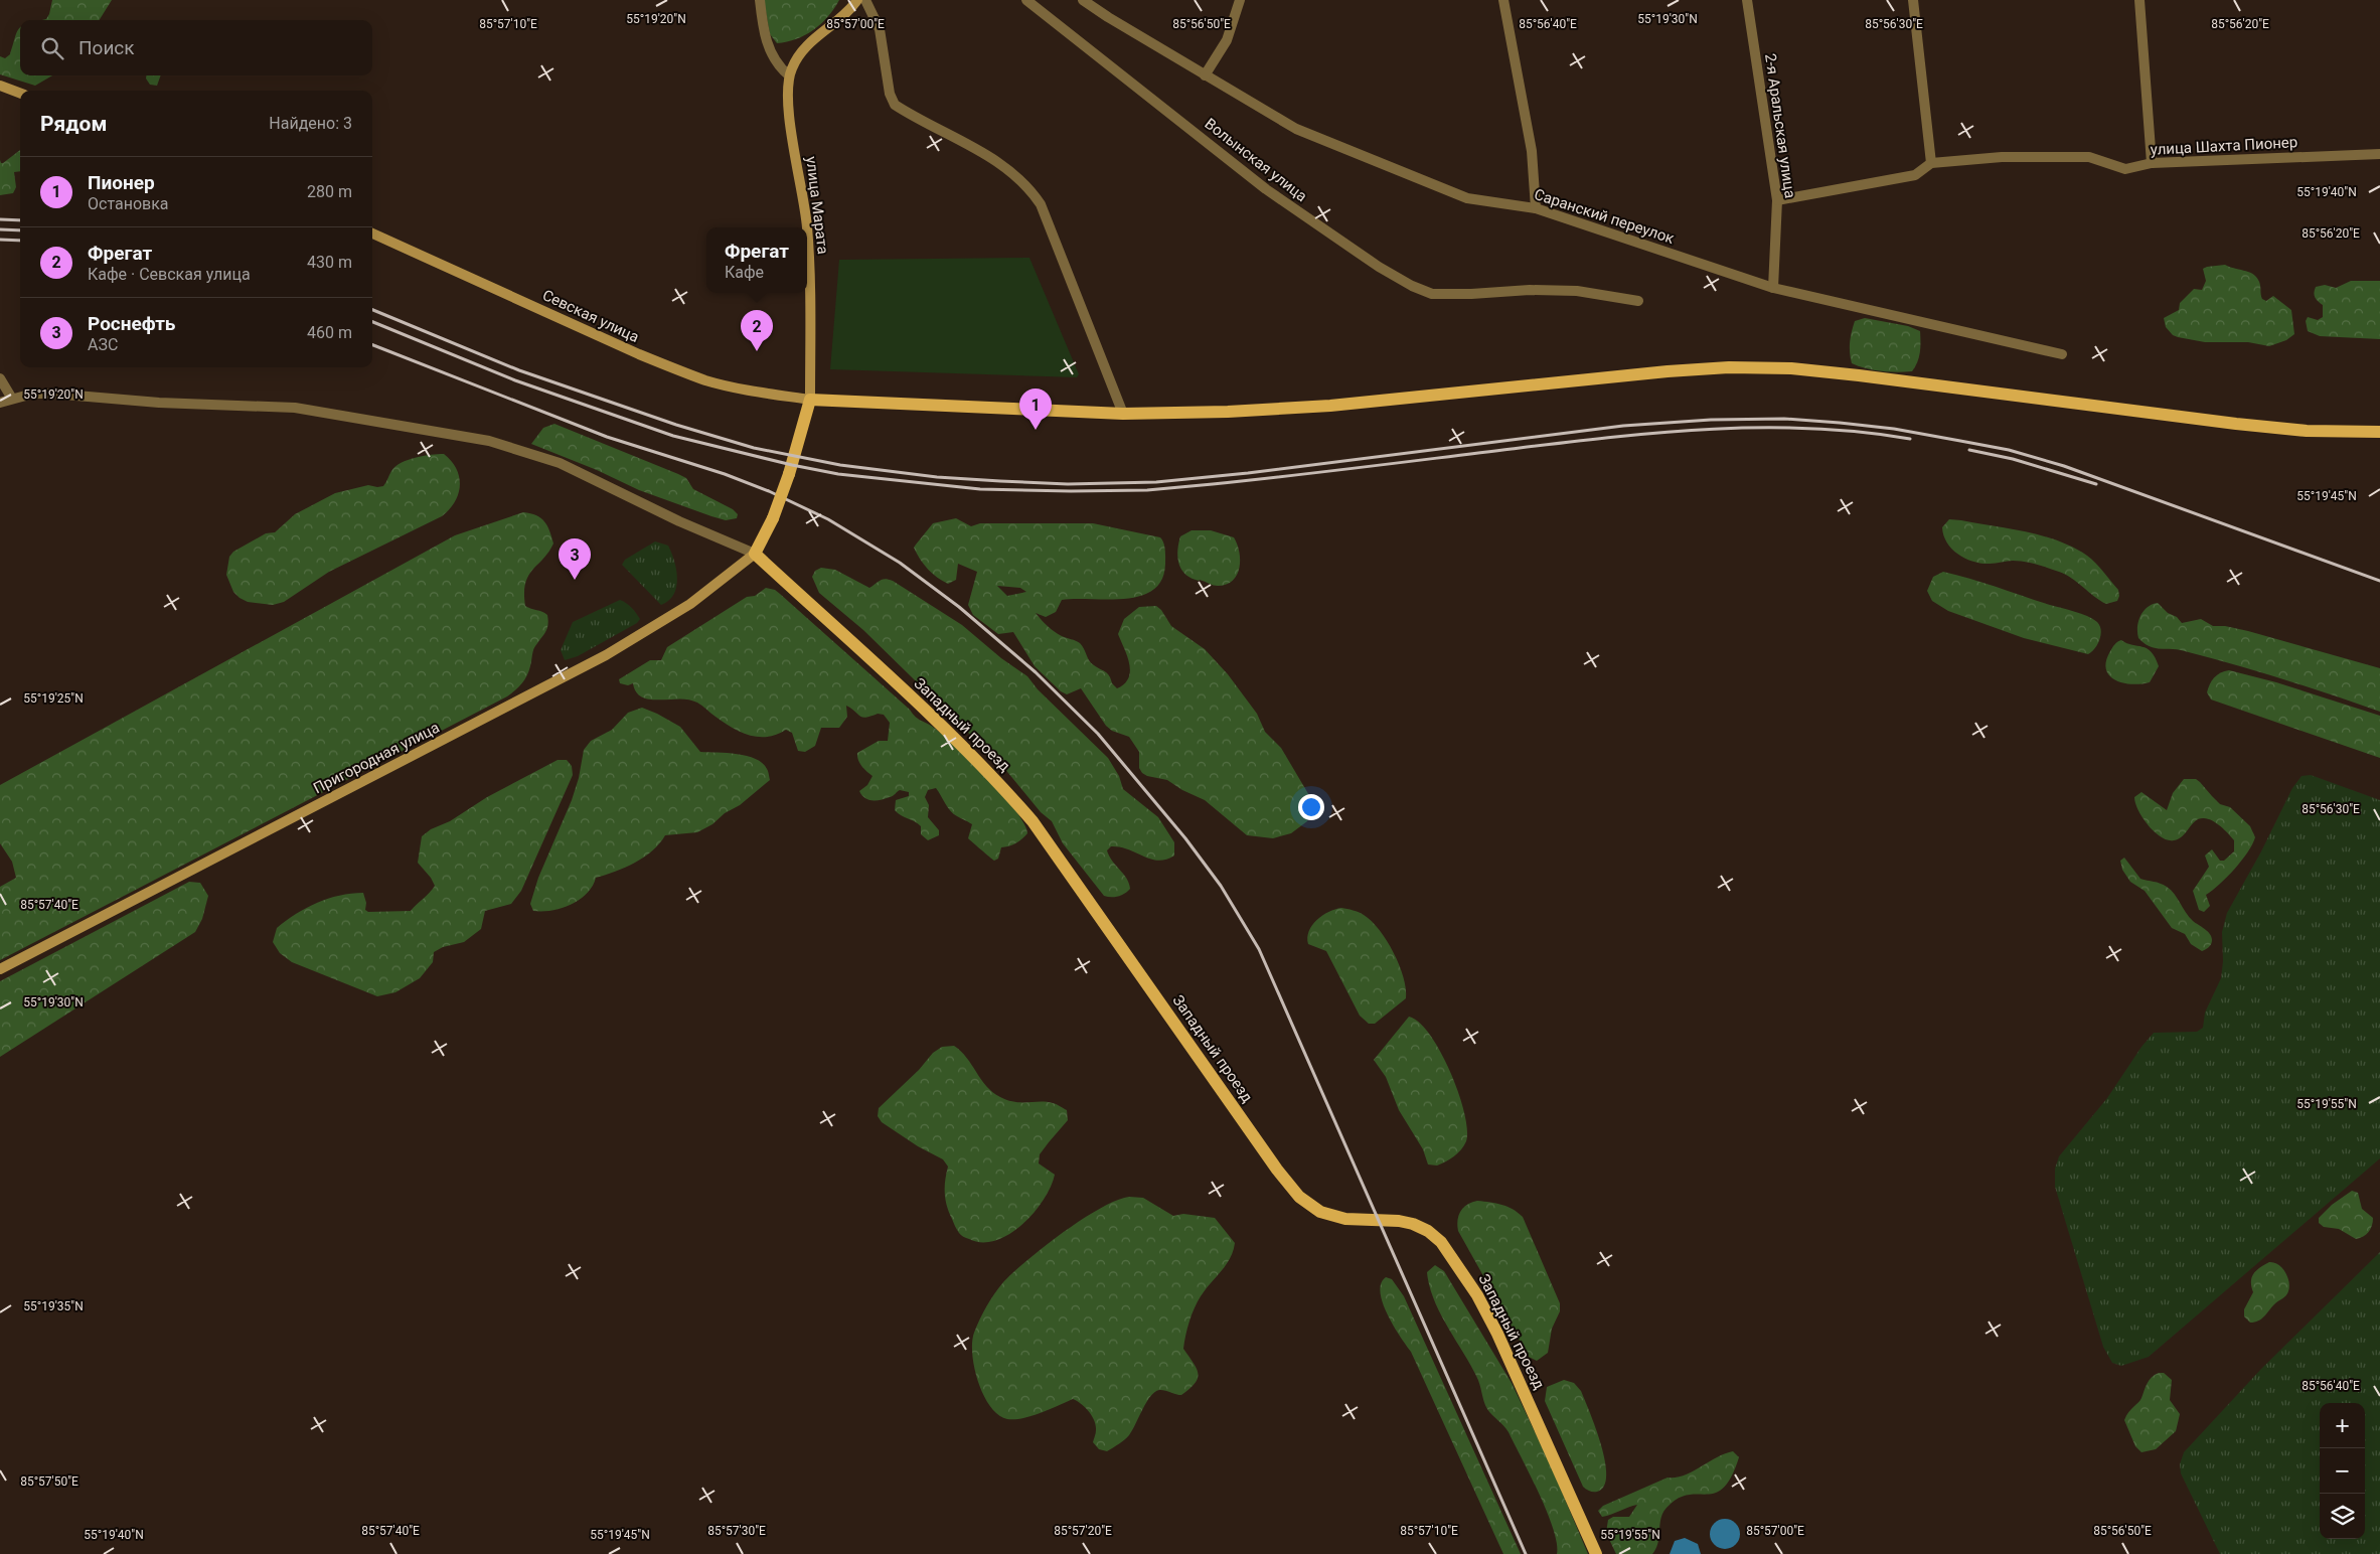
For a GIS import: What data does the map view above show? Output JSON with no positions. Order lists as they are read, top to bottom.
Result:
{
  "streets": {
    "main road": ["Западный проезд"],
    "street": [
      "2-я Аральская улица",
      "улица Шахта Пионер",
      "Волынская улица",
      "улица Марата",
      "Саранский переулок",
      "Севская улица",
      "Пригородная улица"
    ]
  },
  "crossings": [
    ["2-я Аральская улица", "улица Шахта Пионер"],
    ["2-я Аральская улица", "Саранский переулок"],
    ["улица Марата", "Севская улица"],
    ["Западный проезд", "Пригородная улица"]
  ],
  "page": {
    "search": "Поиск",
    "heading": ["Рядом", "Найдено: 3"],
    "list": [
      {
        "mark": "1",
        "name": "Пионер",
        "note": "Остановка",
        "value": "280 m"
      },
      {
        "mark": "2",
        "name": "Фрегат",
        "note": "Кафе · Севская улица",
        "value": "430 m"
      },
      {
        "mark": "3",
        "name": "Роснефть",
        "note": "АЗС",
        "value": "460 m"
      }
    ],
    "popup": ["Фрегат", "Кафе"],
    "pins": ["2", "1", "3"],
    "map_buttons": ["+", "−"]
  },
  "coordinates": [
    "55°19'20\"N",
    "55°19'30\"N",
    "85°56'20\"E",
    "85°57'10\"E",
    "85°56'40\"E",
    "85°56'30\"E",
    "85°57'00\"E",
    "85°56'50\"E",
    "55°19'40\"N",
    "55°19'45\"N",
    "55°19'25\"N",
    "85°57'40\"E",
    "55°19'55\"N",
    "55°19'35\"N",
    "85°57'50\"E",
    "85°57'30\"E",
    "85°57'20\"E"
  ]
}
